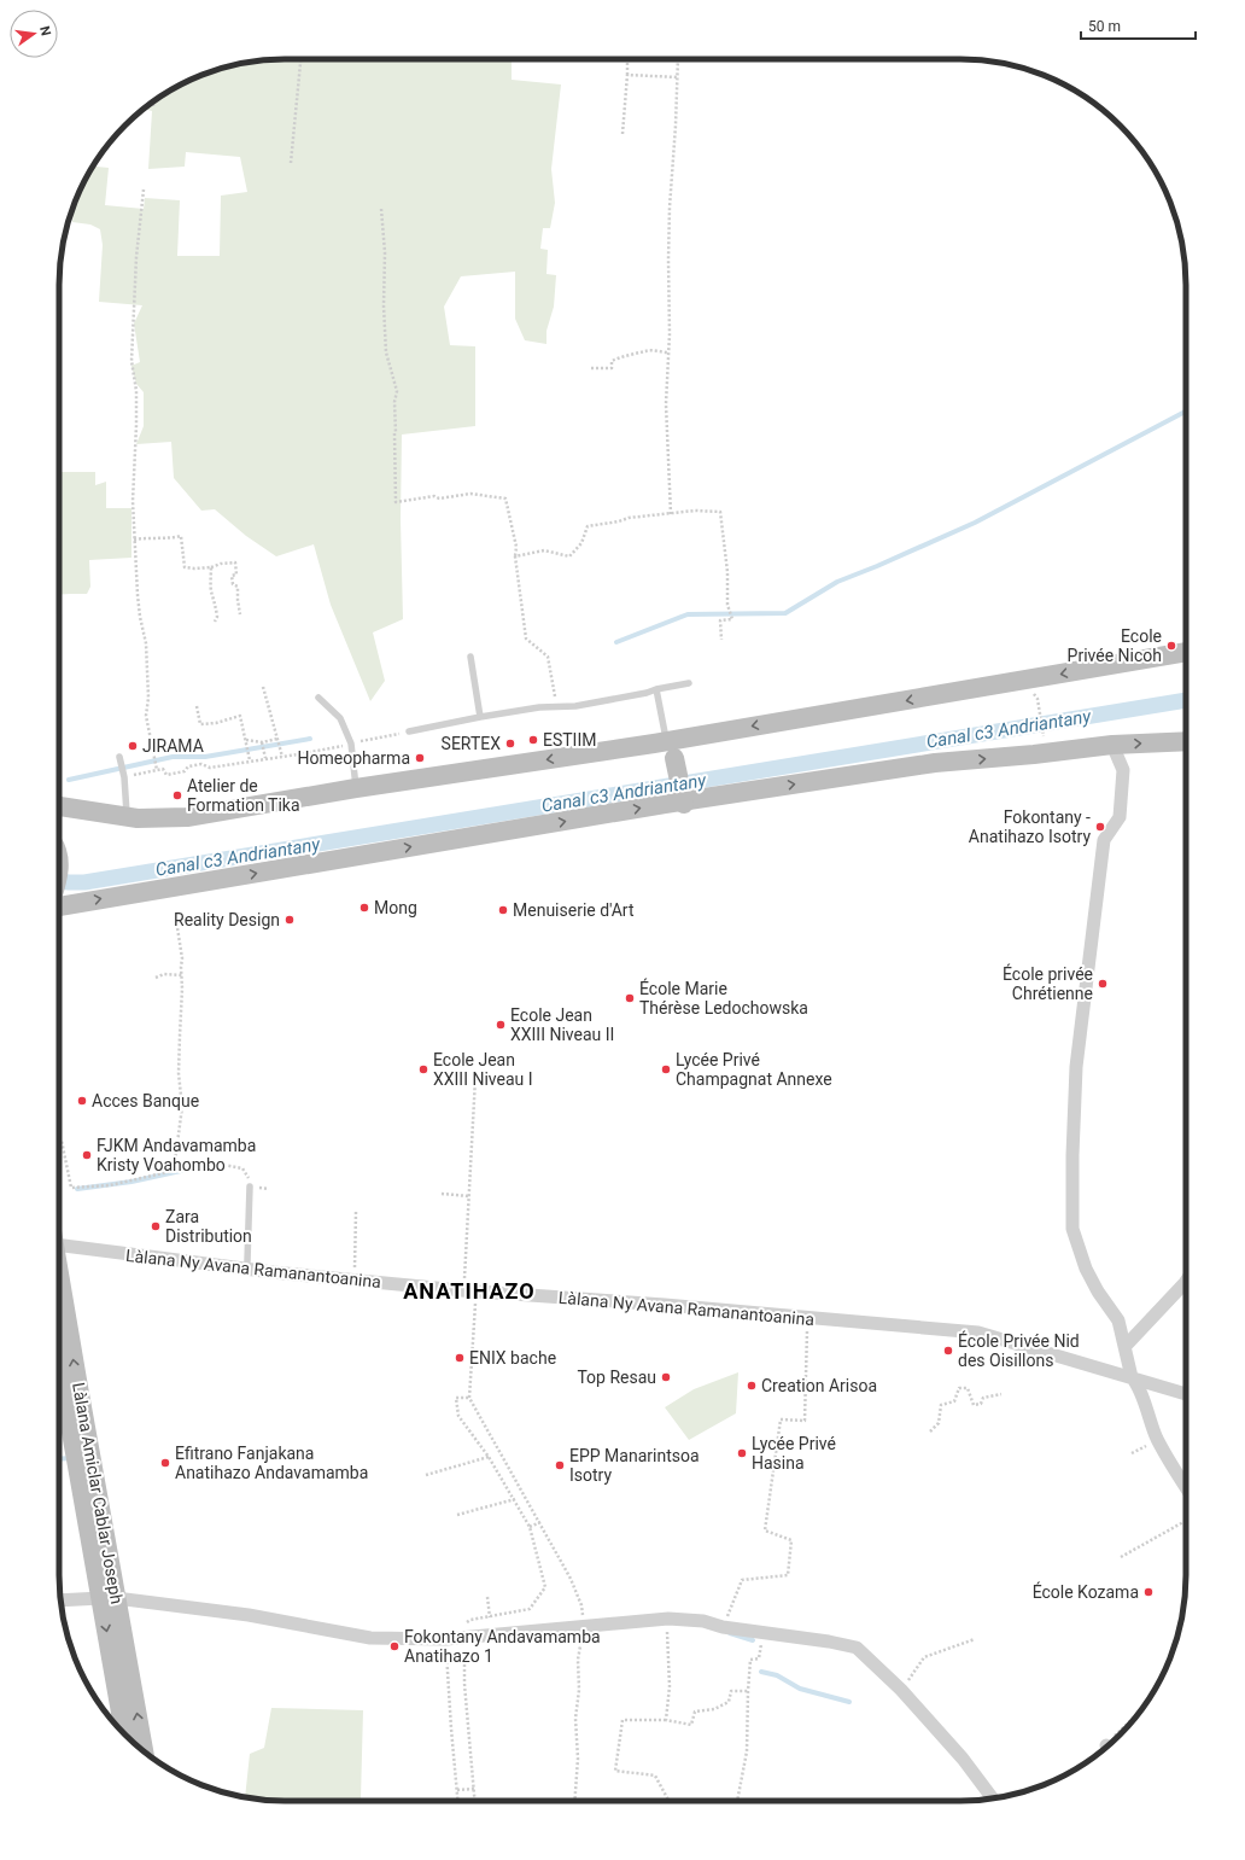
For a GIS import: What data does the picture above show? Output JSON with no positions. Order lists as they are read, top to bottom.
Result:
{
  "streets": {
    "main road": ["Làlana Amiclar Cablar Joseph"],
    "street": ["Làlana Ny Avana Ramanantoanina"]
  },
  "districts": ["ANATIHAZO"],
  "water": ["Canal c3 Andriantany"],
  "places": [
    "Ecole Privée Nicoh",
    "ESTIIM",
    "SERTEX",
    "JIRAMA",
    "Homeopharma",
    "Atelier de Formation Tika",
    "Fokontany - Anatihazo Isotry",
    "Mong",
    "Menuiserie d'Art",
    "Reality Design",
    "École privée Chrétienne",
    "École Marie Thérèse Ledochowska",
    "Ecole Jean XXIII Niveau II",
    "Ecole Jean XXIII Niveau I",
    "Lycée Privé Champagnat Annexe",
    "Acces Banque",
    "FJKM Andavamamba Kristy Voahombo",
    "Zara Distribution",
    "École Privée Nid des Oisillons",
    "ENIX bache",
    "Top Resau",
    "Creation Arisoa",
    "Lycée Privé Hasina",
    "Efitrano Fanjakana Anatihazo Andavamamba",
    "EPP Manarintsoa Isotry",
    "École Kozama",
    "Fokontany Andavamamba Anatihazo 1"
  ],
  "scale_bar": "50 m",
  "north": "right"
}
